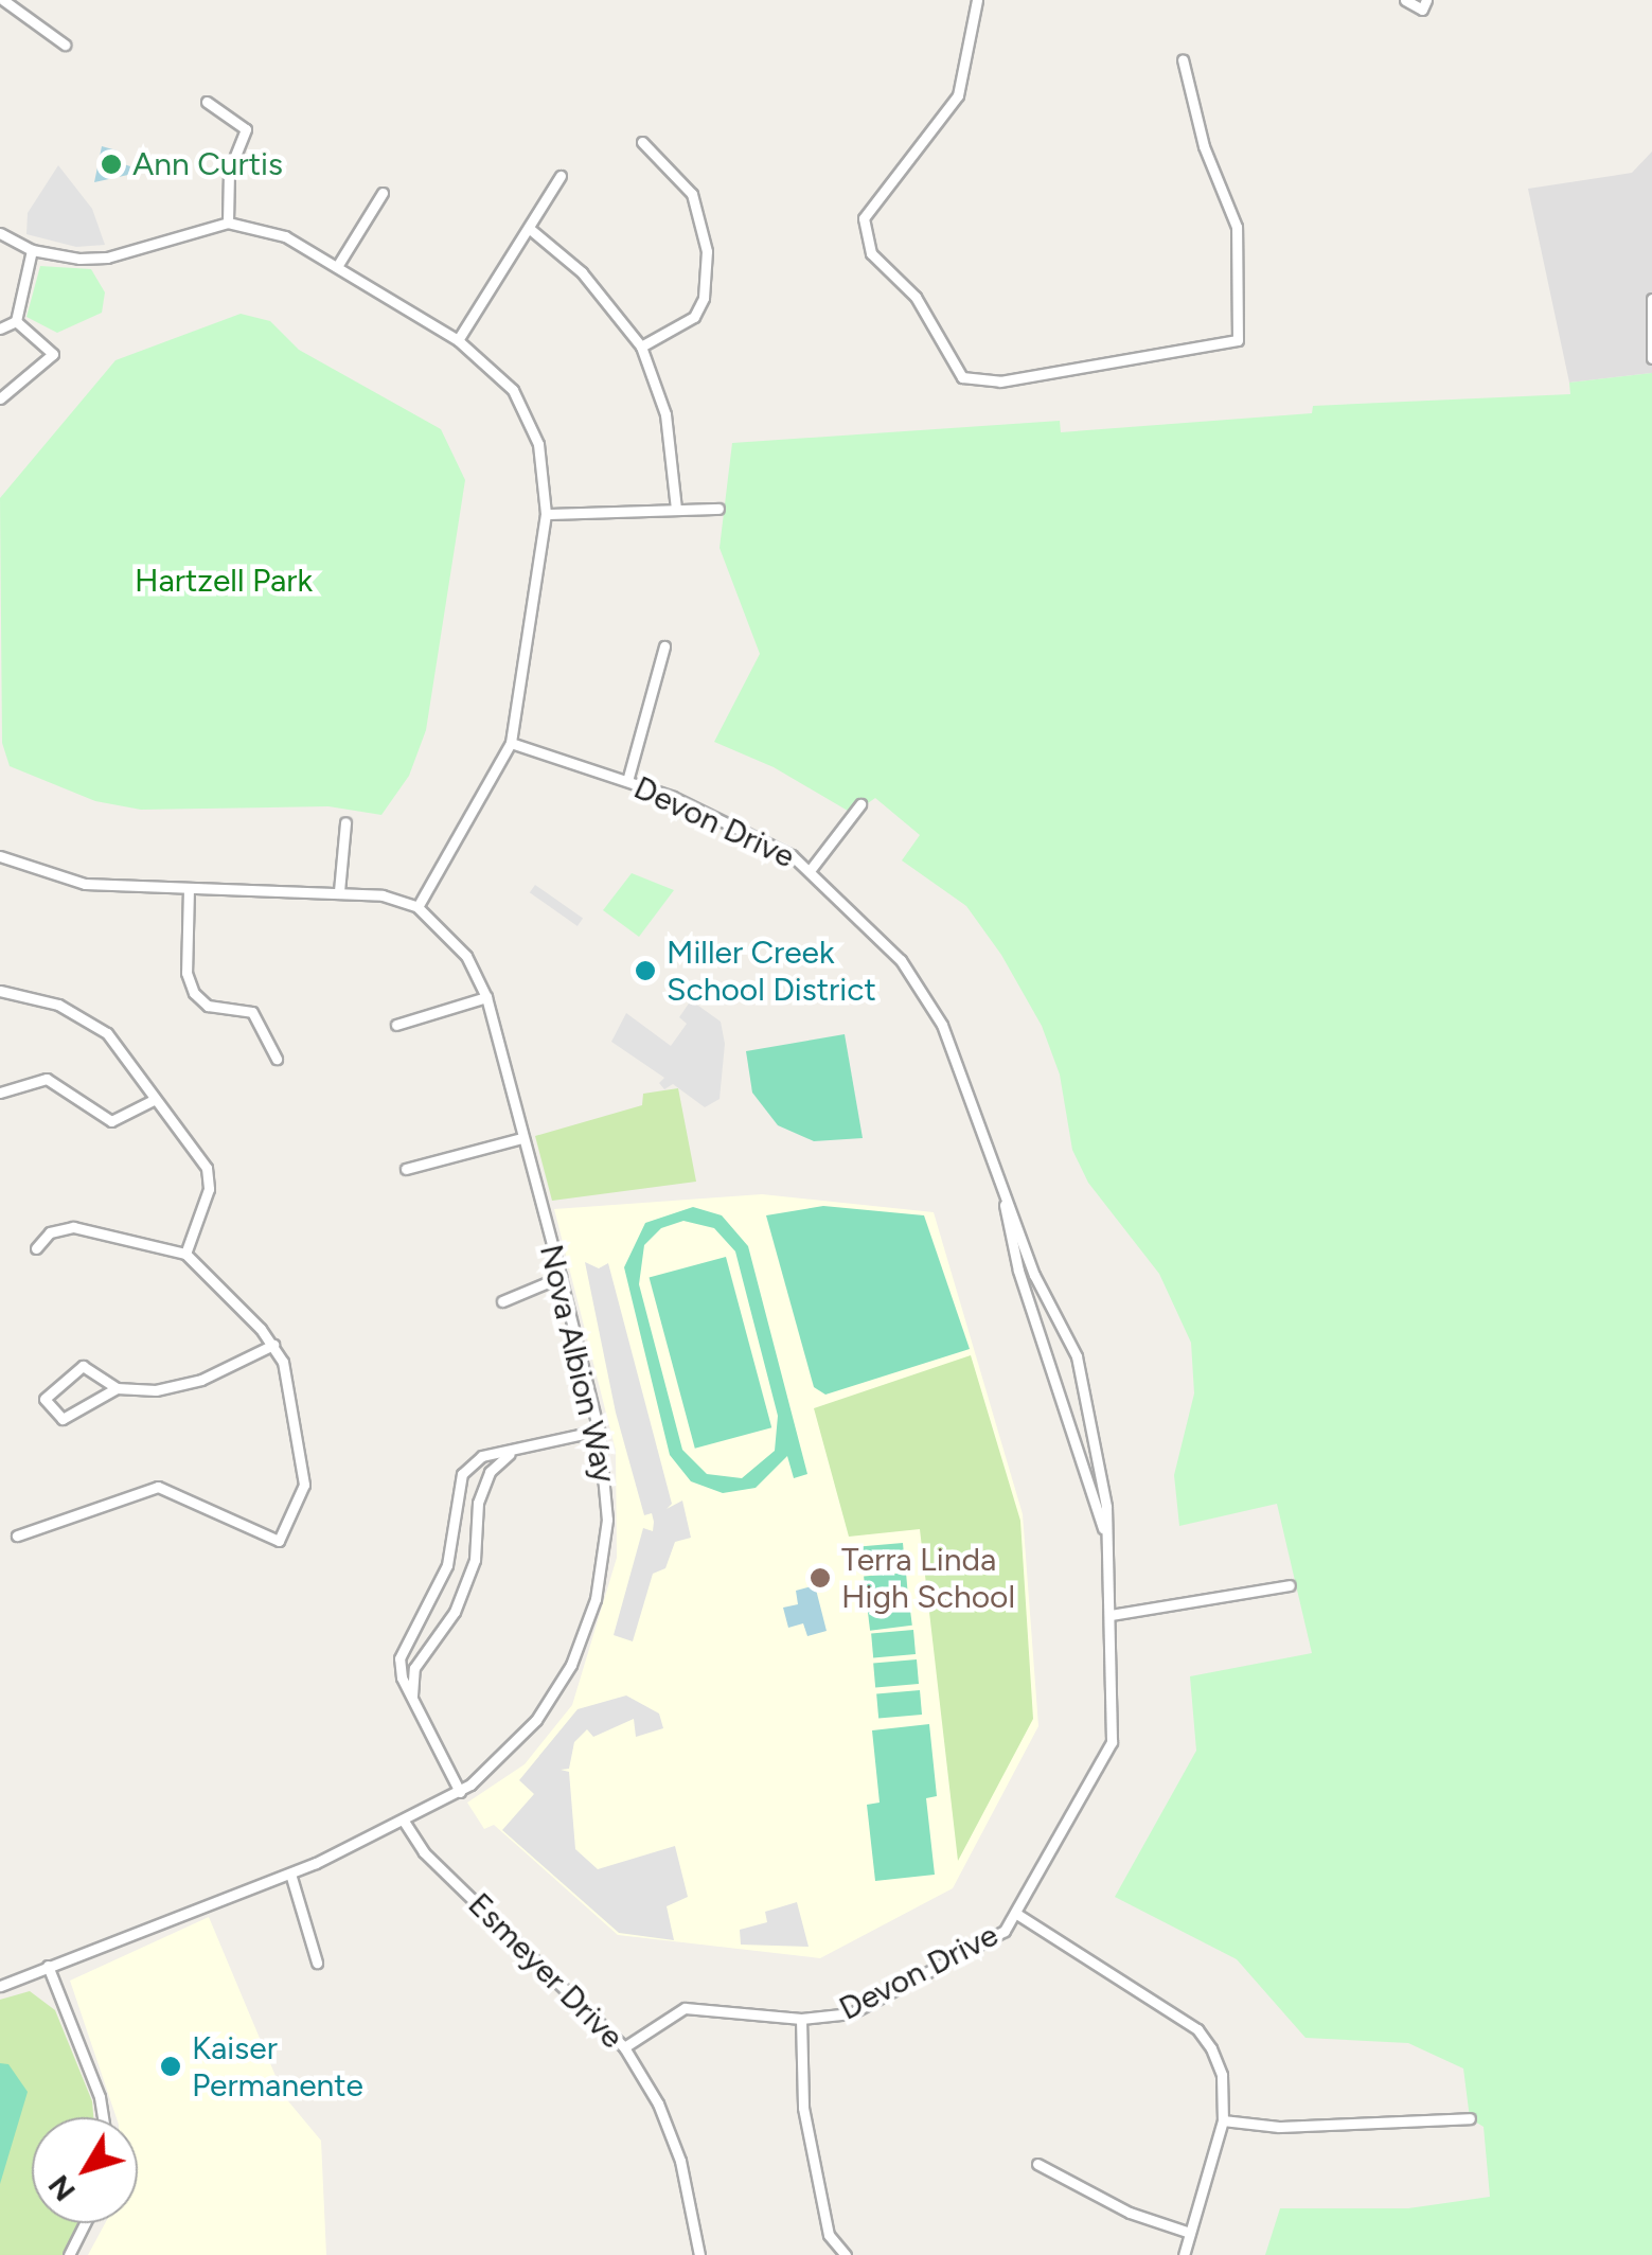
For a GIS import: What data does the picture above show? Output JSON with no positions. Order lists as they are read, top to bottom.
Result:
{
  "streets": {
    "street": ["Devon Drive", "Nova Albion Way", "Esmeyer Drive"]
  },
  "crossings": [
    ["Devon Drive", "Esmeyer Drive"],
    ["Nova Albion Way", "Esmeyer Drive"]
  ],
  "parks": ["Hartzell Park"],
  "places": [
    "Ann Curtis",
    "Miller Creek School District",
    "Terra Linda High School",
    "Kaiser Permanente"
  ],
  "north": "bottom left"
}
